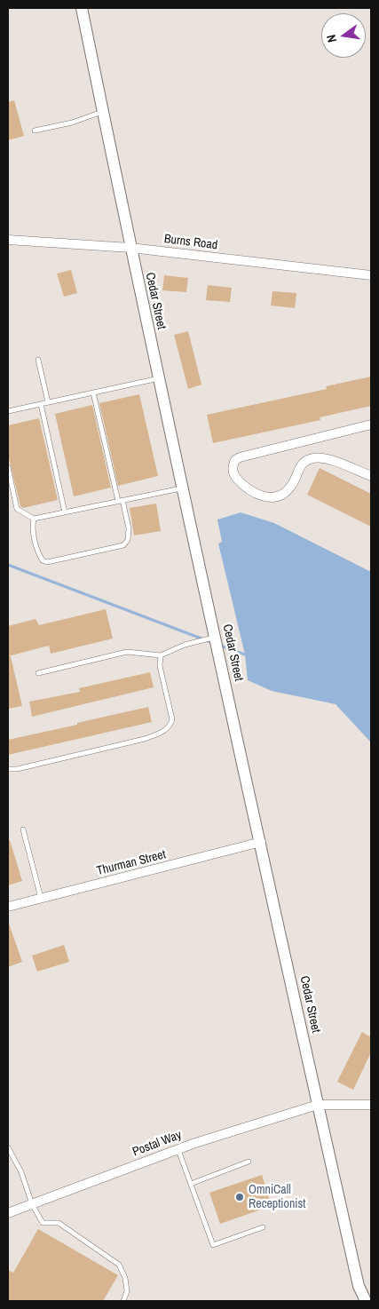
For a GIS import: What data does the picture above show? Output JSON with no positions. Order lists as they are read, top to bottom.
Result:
{
  "streets": {
    "street": [
      "Burns Road",
      "Cedar Street",
      "Thurman Street",
      "Postal Way"
    ]
  },
  "crossings": [
    ["Burns Road", "Cedar Street"],
    ["Cedar Street", "Thurman Street"],
    ["Cedar Street", "Postal Way"]
  ],
  "places": ["OmniCall Receptionist"],
  "north": "left"
}
